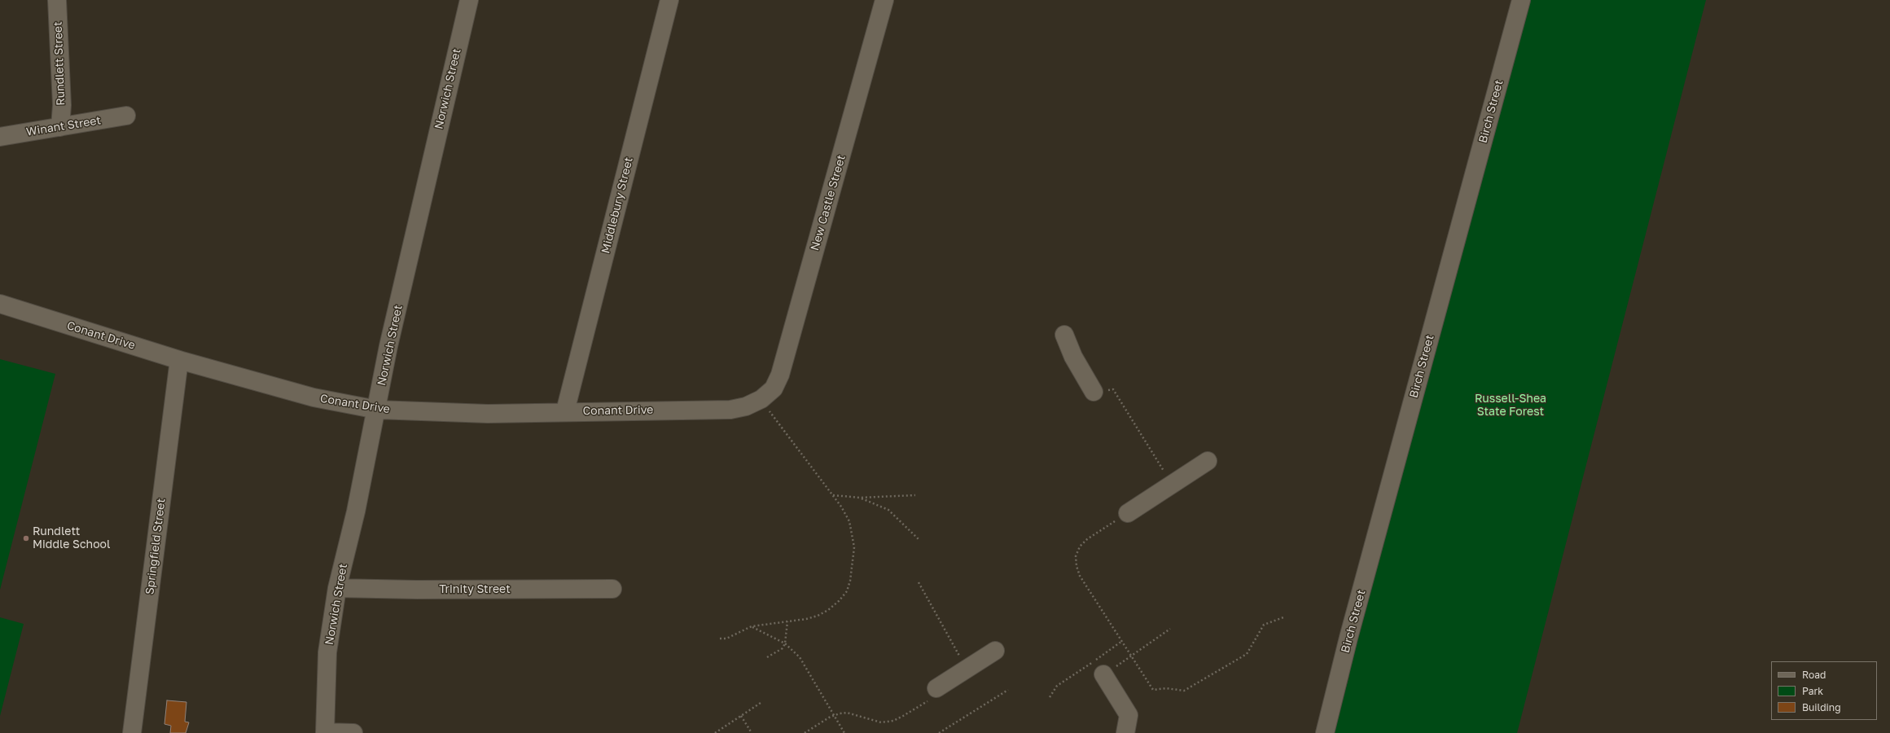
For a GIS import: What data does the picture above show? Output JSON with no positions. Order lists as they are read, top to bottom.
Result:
{
  "streets": {
    "street": [
      "Rundlett Street",
      "Norwich Street",
      "Birch Street",
      "Winant Street",
      "New Castle Street",
      "Middlebury Street",
      "Conant Drive",
      "Springfield Street",
      "Trinity Street"
    ]
  },
  "crossings": [
    ["Rundlett Street", "Winant Street"],
    ["Norwich Street", "Conant Drive"],
    ["Norwich Street", "Trinity Street"],
    ["New Castle Street", "Conant Drive"],
    ["Middlebury Street", "Conant Drive"],
    ["Conant Drive", "Springfield Street"]
  ],
  "parks": ["Russell-Shea State Forest"],
  "places": ["Rundlett Middle School"],
  "legend": ["Road", "Park", "Building"]
}
